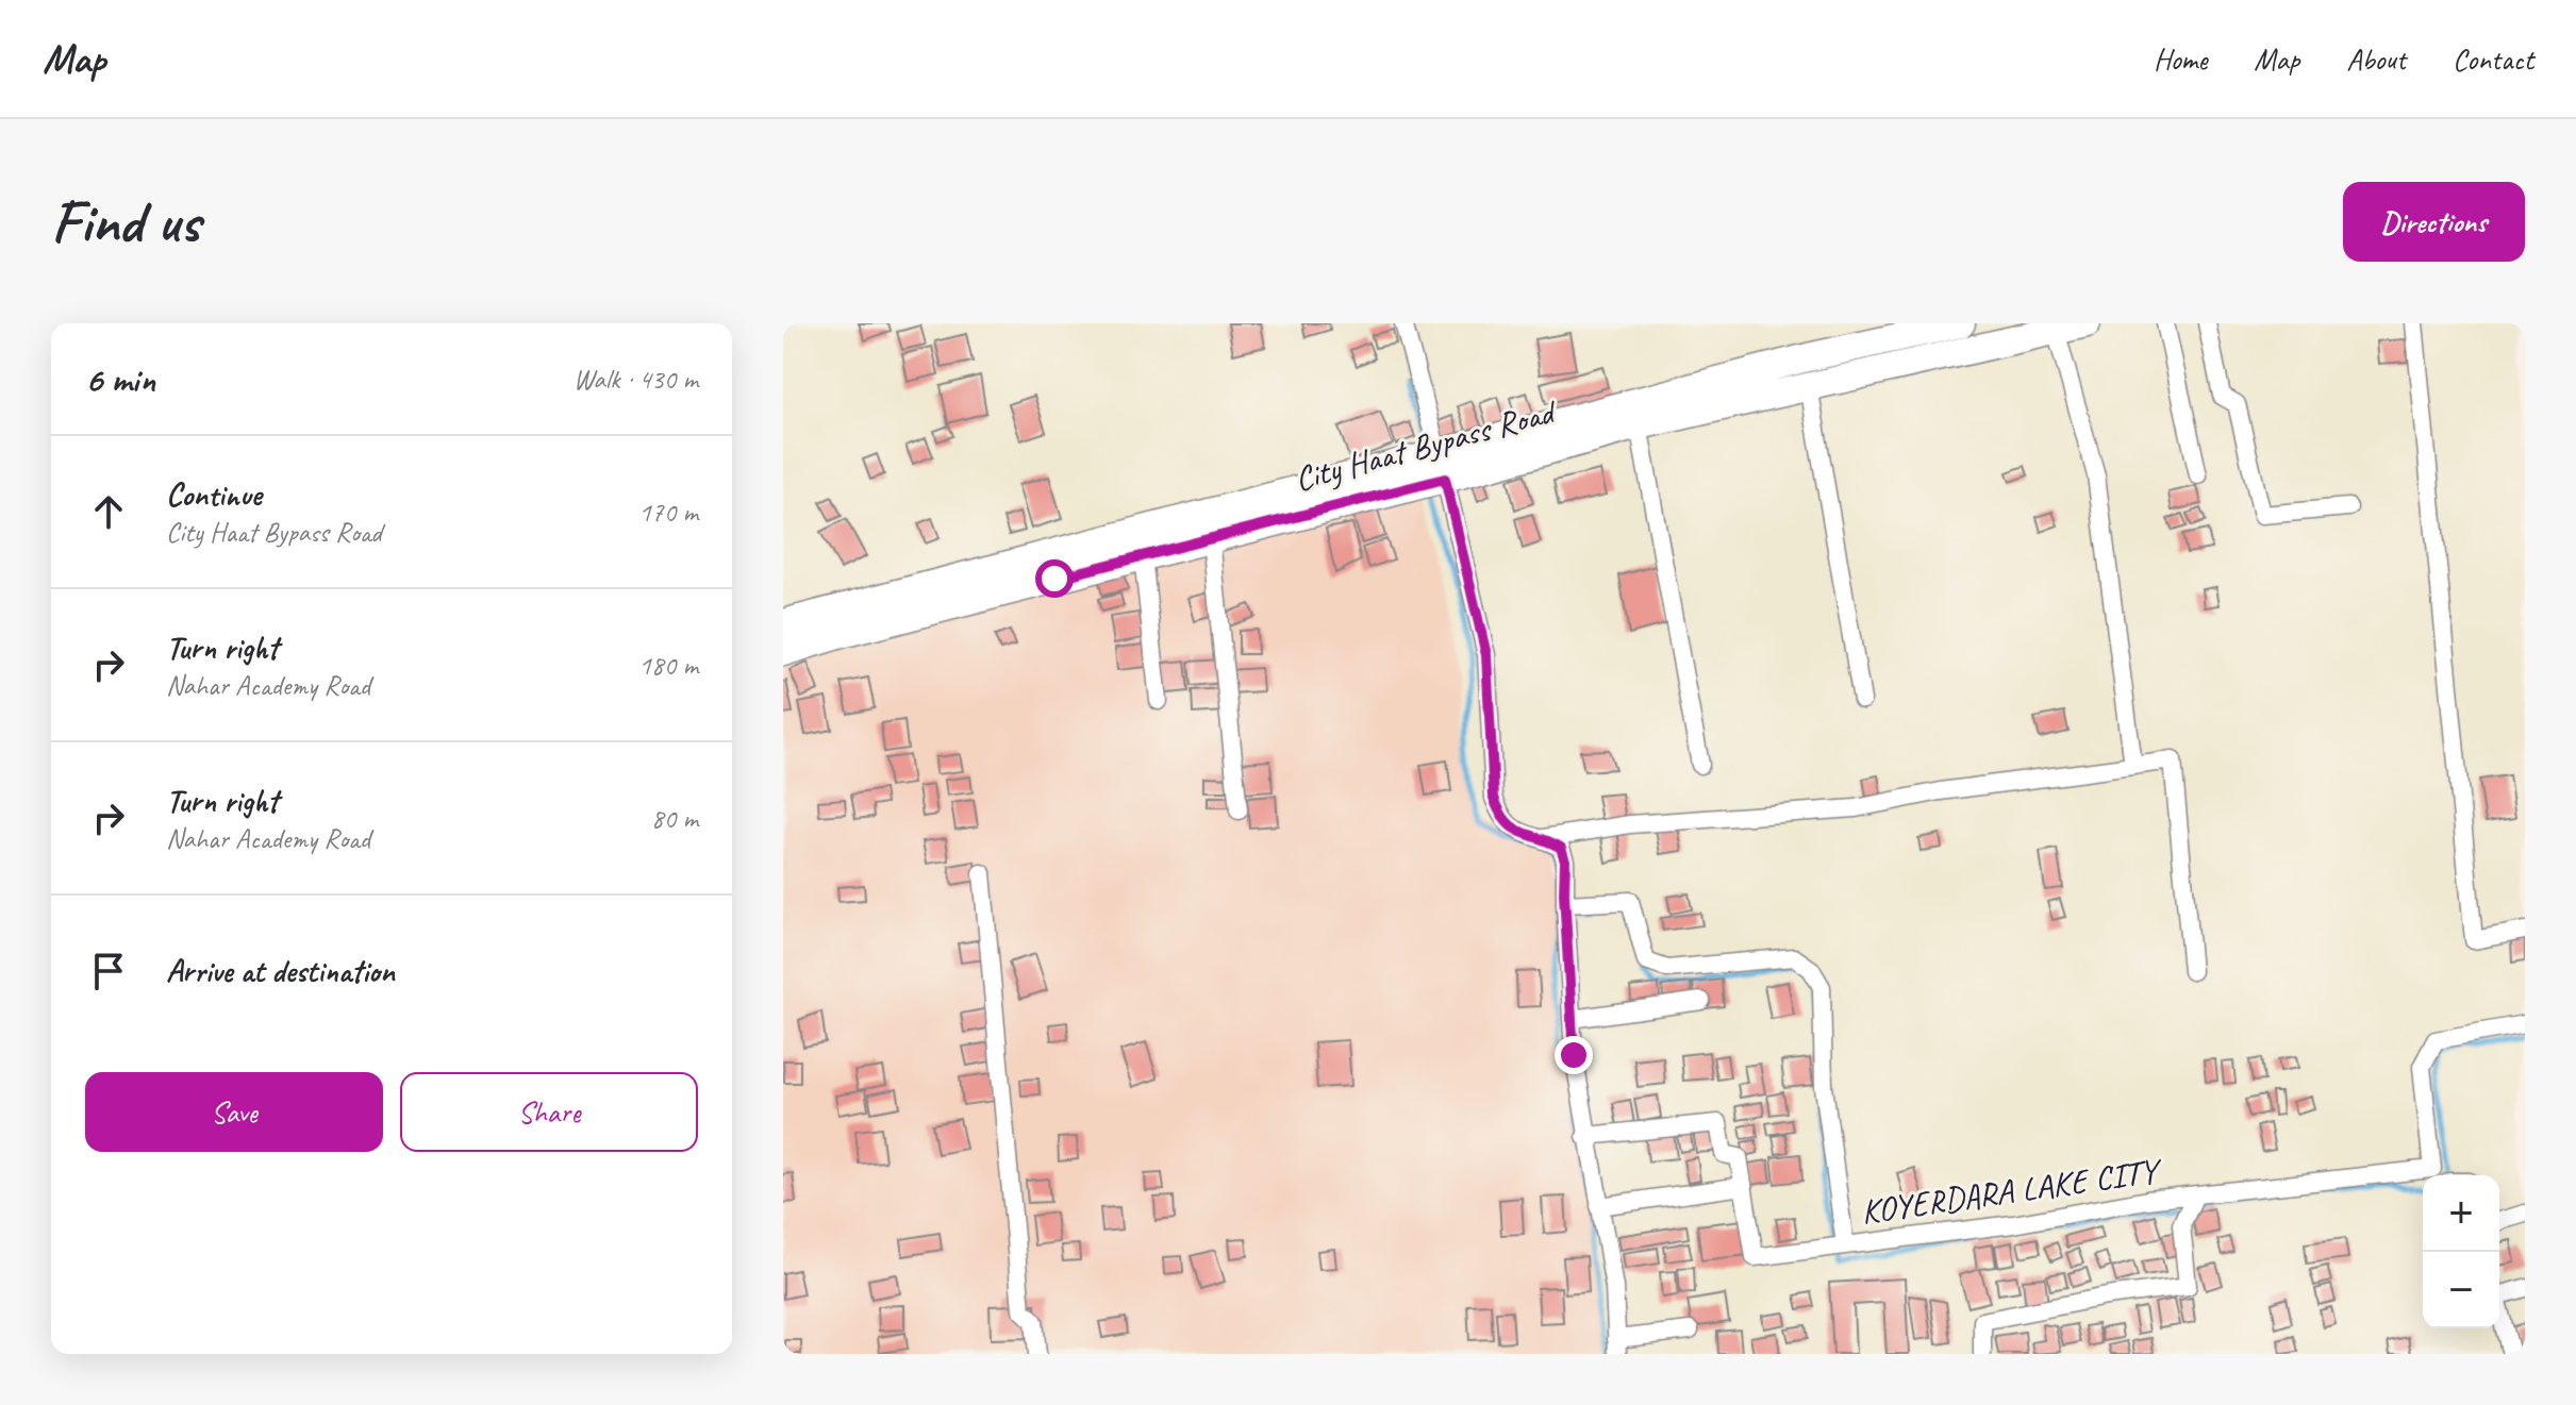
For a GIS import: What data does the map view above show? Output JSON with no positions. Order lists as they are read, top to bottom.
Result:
{
  "streets": {
    "main road": ["City Haat Bypass Road"],
    "street": ["KOYERDARA LAKE CITY"]
  },
  "page": {
    "header": "Map",
    "nav": [
      "Home",
      "Map",
      "About",
      "Contact"
    ],
    "buttons": [
      "Directions",
      ["Save", "Share"]
    ],
    "title": "Find us",
    "heading": ["6 min", "Walk · 430 m"],
    "list": [
      ["Continue", "City Haat Bypass Road", "170 m"],
      ["Turn right", "Nahar Academy Road", "180 m"],
      ["Turn right", "Nahar Academy Road", "80 m"],
      "Arrive at destination"
    ],
    "map_buttons": ["+", "−"]
  }
}
